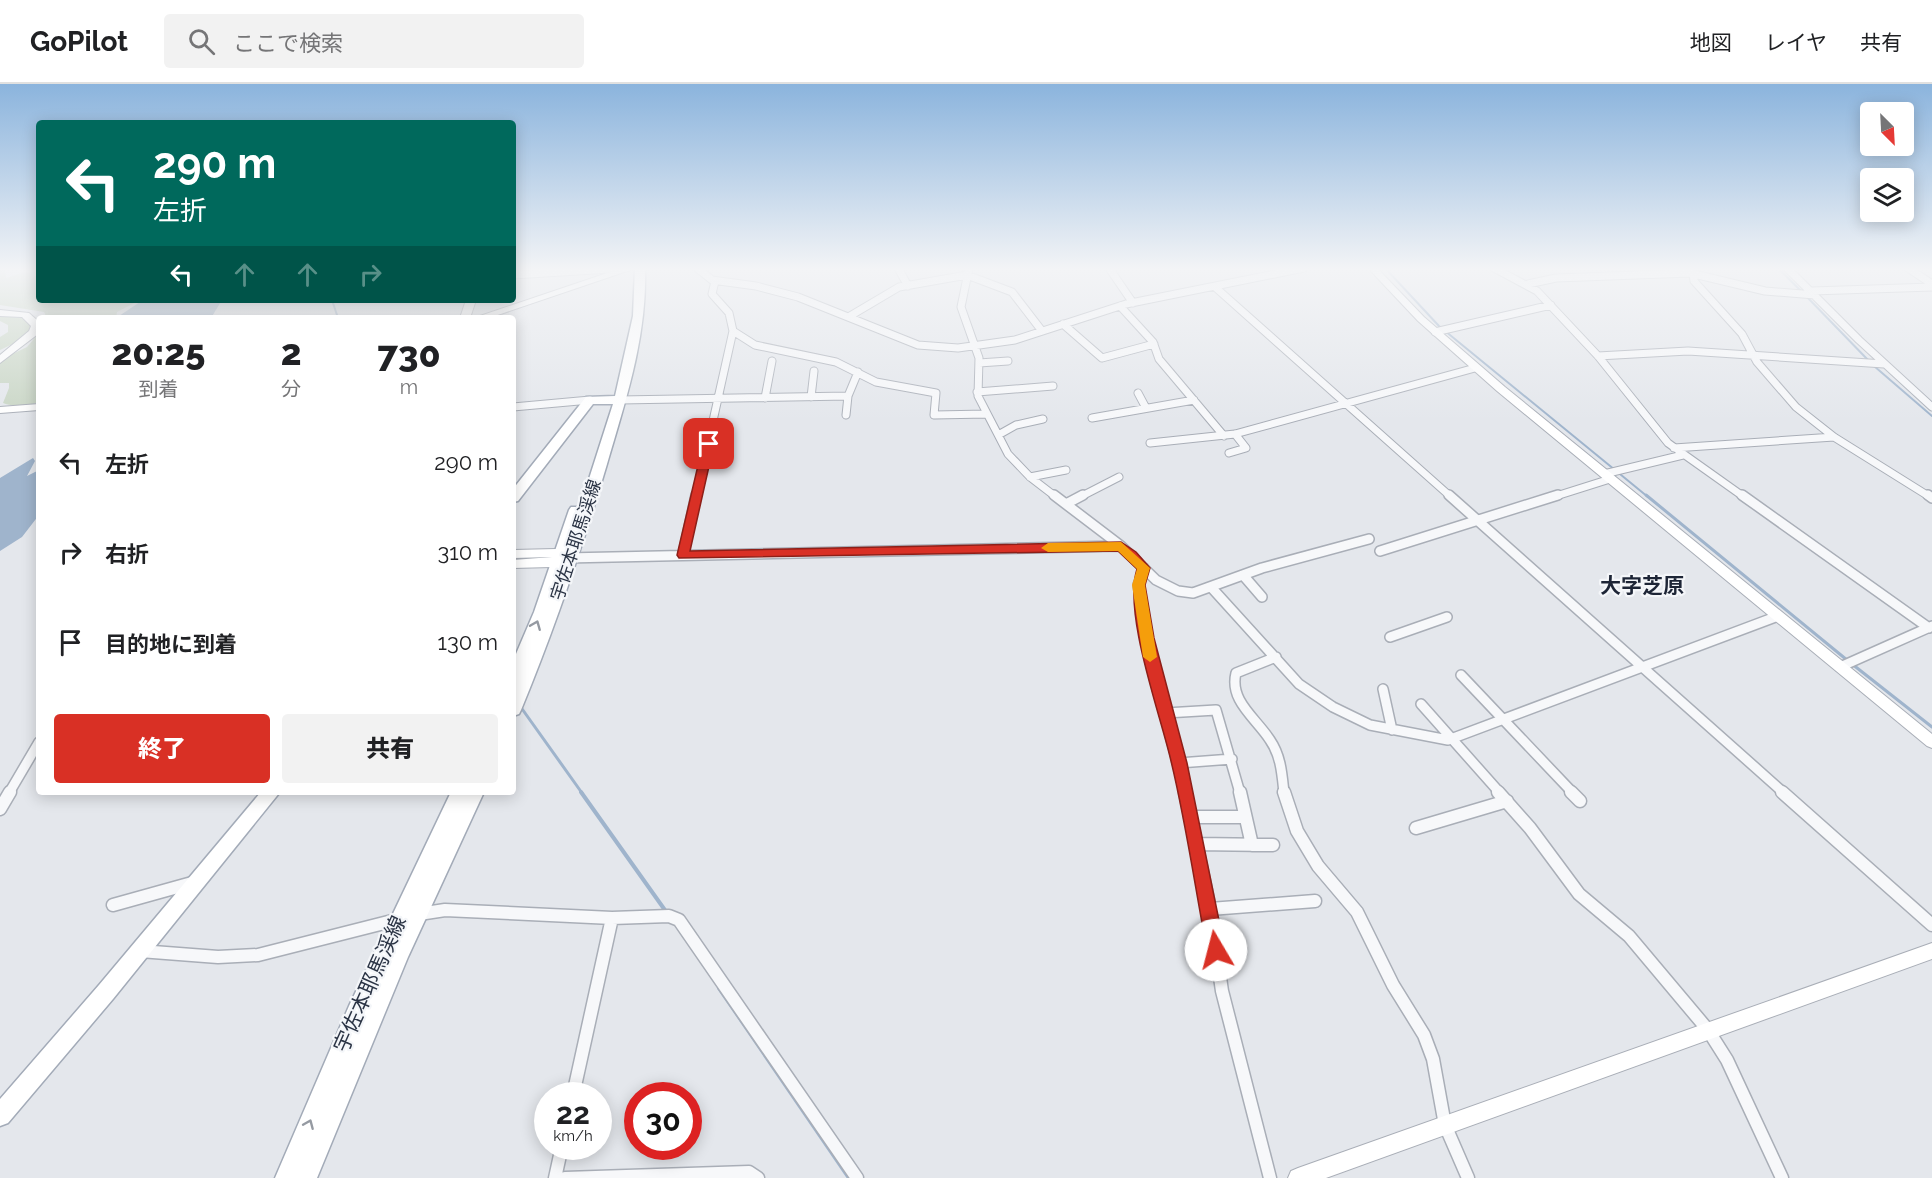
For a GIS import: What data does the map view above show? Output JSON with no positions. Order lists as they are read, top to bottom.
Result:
{
  "streets": {
    "main road": ["宇佐本耶馬渓線"]
  },
  "districts": ["大字芝原"],
  "north": "bottom right",
  "page": {
    "header": "GoPilot",
    "search": "ここで検索",
    "nav": ["地図", "レイヤ", "共有"],
    "turn": ["290 m", "左折"],
    "eta": [
      "20:25",
      "到着",
      "2",
      "分",
      "730",
      "m"
    ],
    "list": [
      {
        "name": "左折",
        "value": "290 m"
      },
      {
        "name": "右折",
        "value": "310 m"
      },
      {
        "name": "目的地に到着",
        "value": "130 m"
      }
    ],
    "buttons": ["終了", "共有"],
    "speed": "22 km/h",
    "limit": "30"
  }
}
